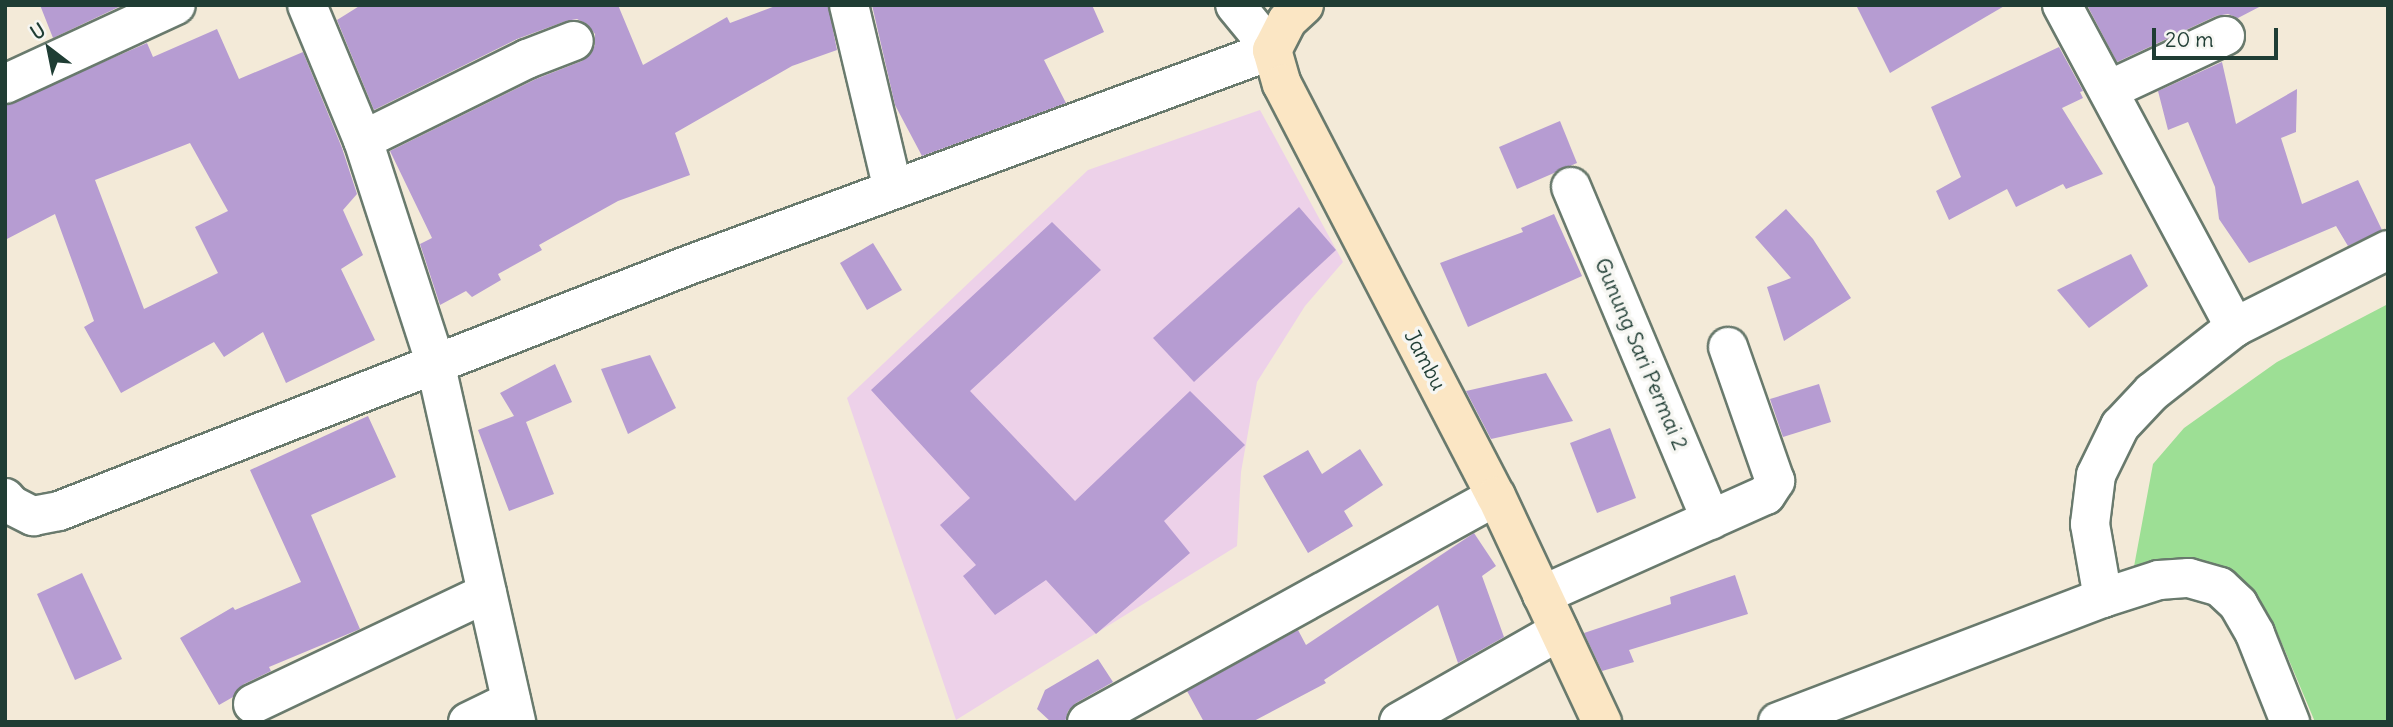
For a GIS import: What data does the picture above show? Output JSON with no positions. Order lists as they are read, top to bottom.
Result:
{
  "streets": {
    "street": ["Gunung Sari Permai 2", "Jambu"]
  },
  "scale_bar": "20 m",
  "north": "top left"
}
